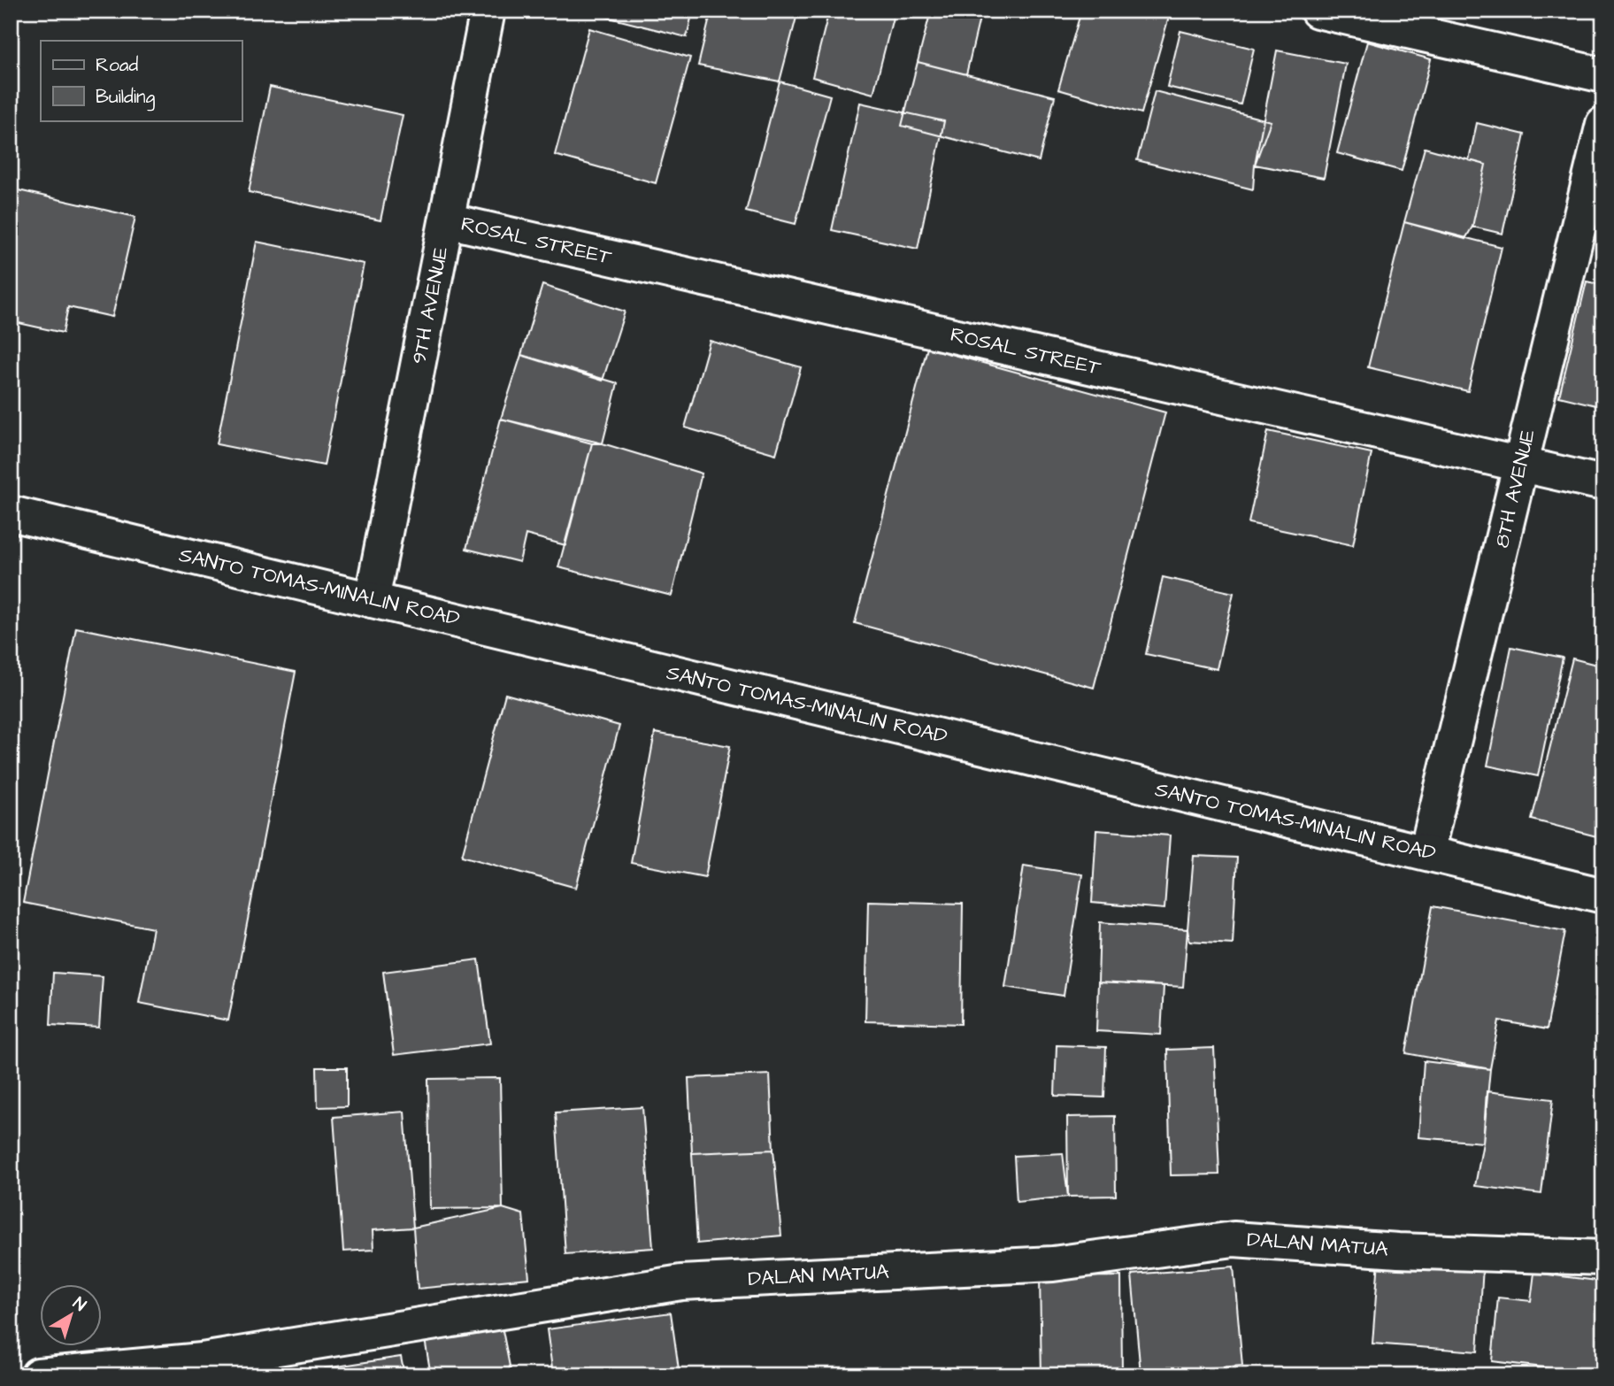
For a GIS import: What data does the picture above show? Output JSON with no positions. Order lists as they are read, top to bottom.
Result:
{
  "streets": {
    "street": [
      "ROSAL STREET",
      "9TH AVENUE",
      "8TH AVENUE",
      "SANTO TOMAS-MINALIN ROAD",
      "DALAN MATUA"
    ]
  },
  "crossings": [
    ["ROSAL STREET", "9TH AVENUE"],
    ["ROSAL STREET", "8TH AVENUE"],
    ["9TH AVENUE", "SANTO TOMAS-MINALIN ROAD"],
    ["8TH AVENUE", "SANTO TOMAS-MINALIN ROAD"]
  ],
  "legend": ["Road", "Building"],
  "north": "top right"
}
